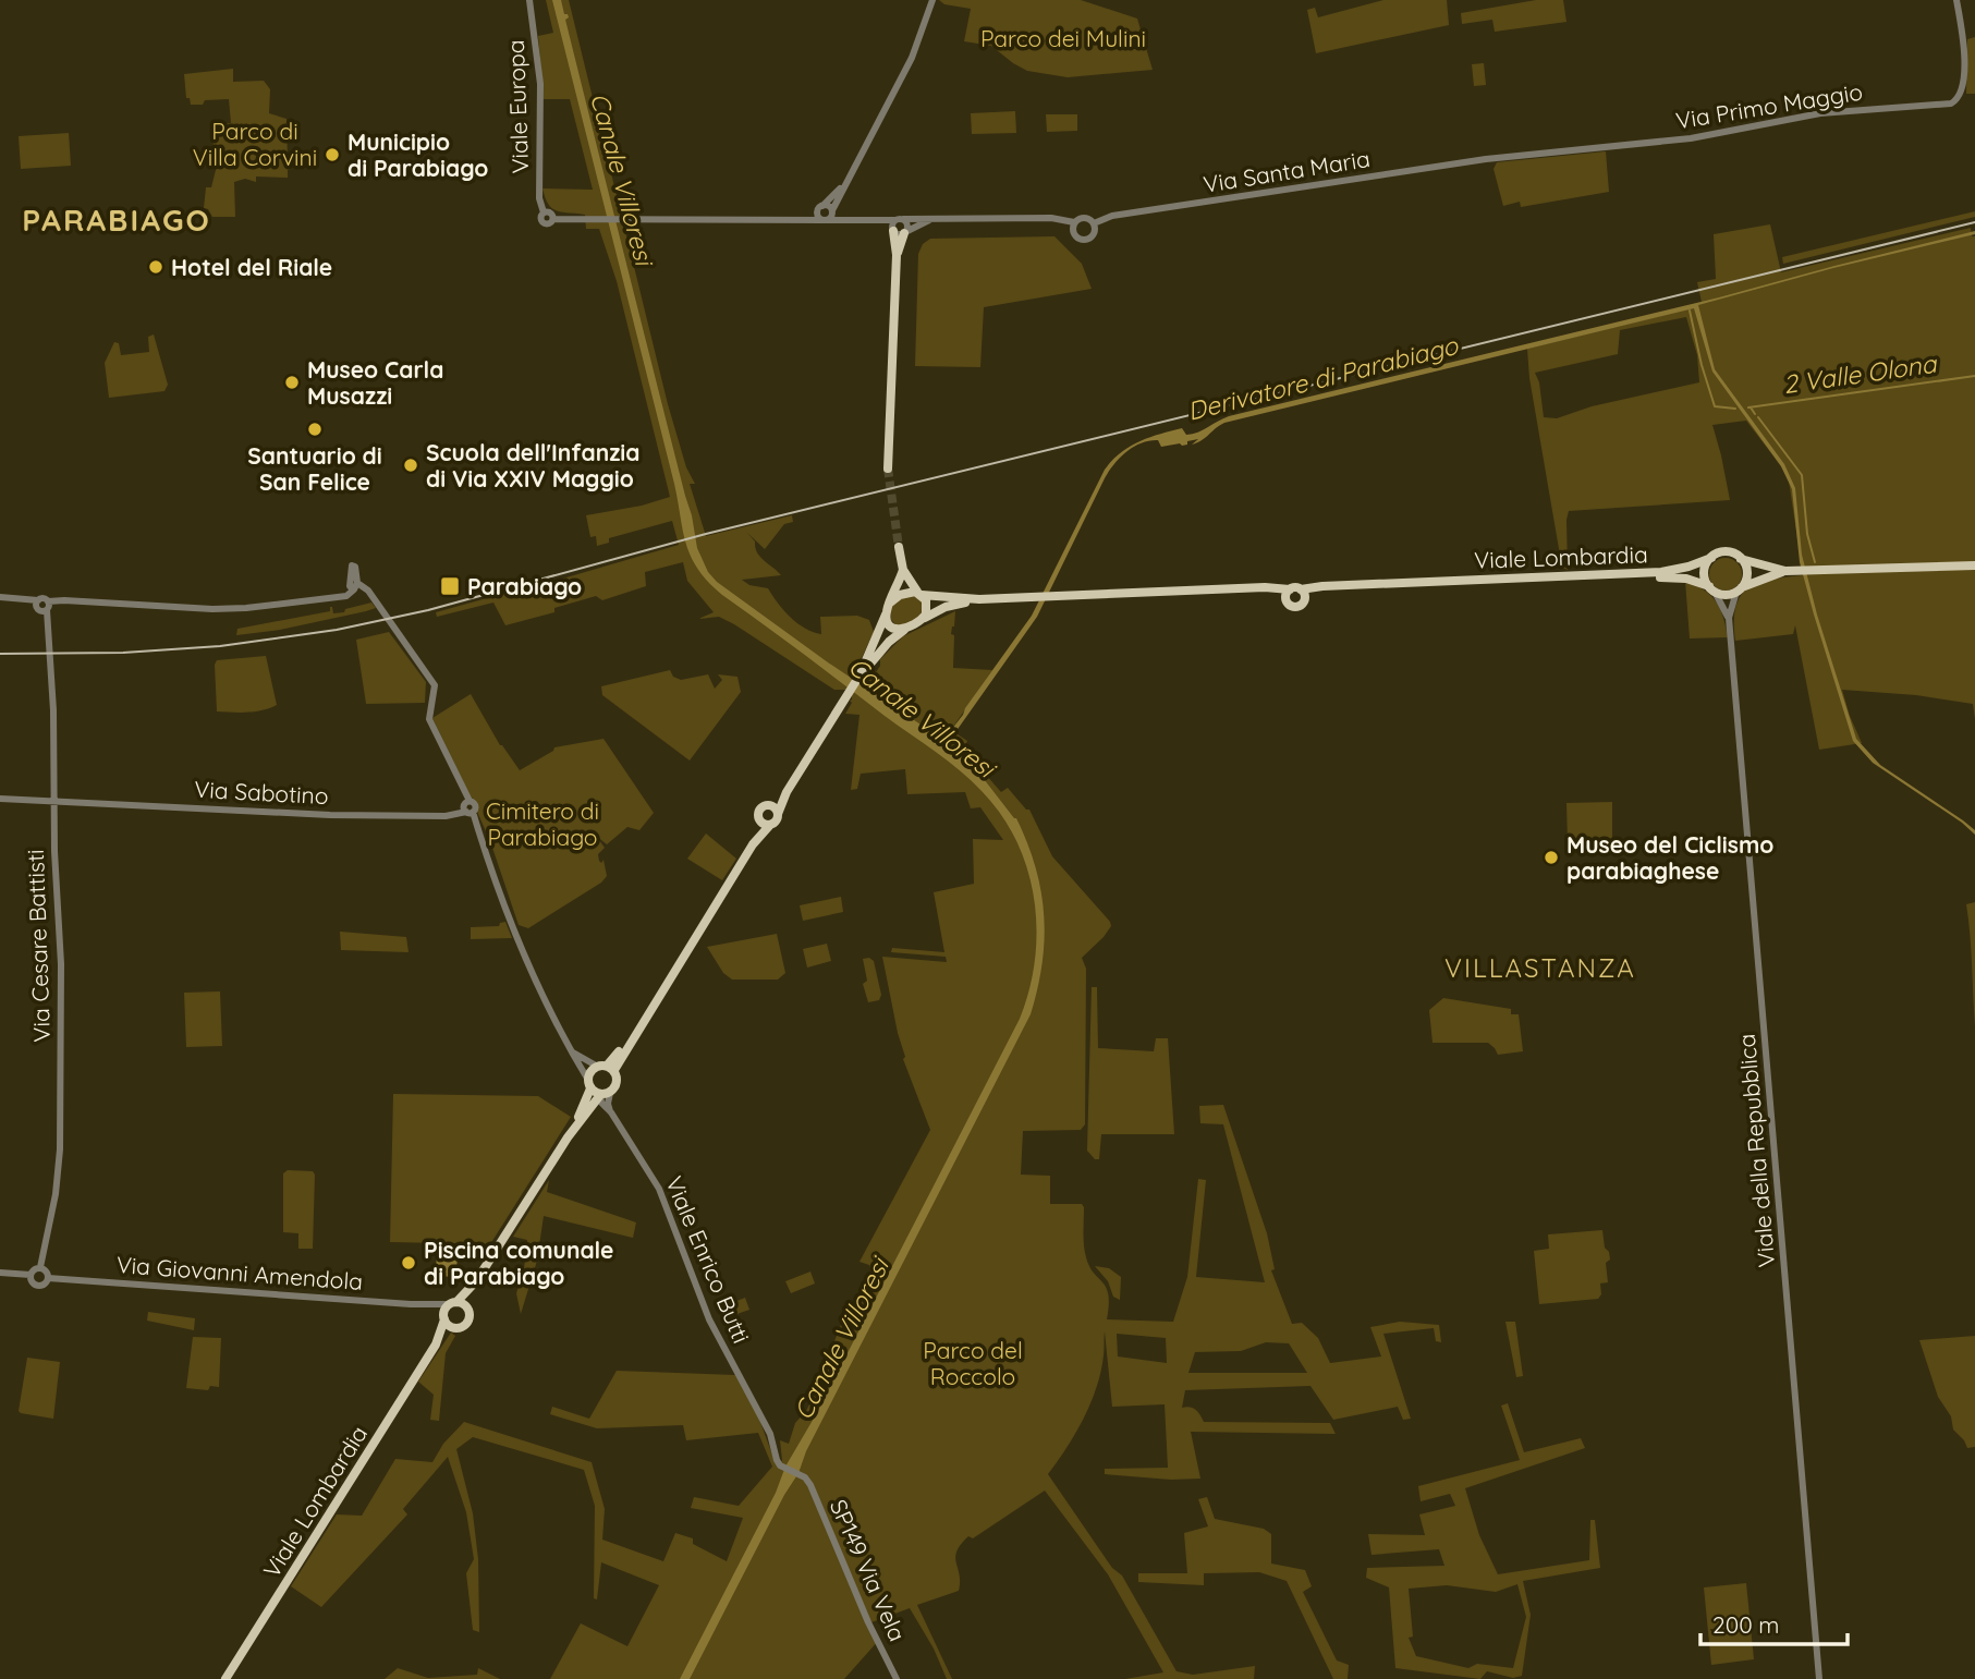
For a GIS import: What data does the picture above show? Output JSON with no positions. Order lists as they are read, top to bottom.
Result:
{
  "streets": {
    "main road": ["Viale Lombardia"],
    "street": [
      "Via Primo Maggio",
      "Viale Europa",
      "Via Santa Maria",
      "Via Sabotino",
      "Via Cesare Battisti",
      "Viale della Repubblica",
      "Viale Enrico Butti",
      "Via Giovanni Amendola",
      "SP149 Via Vela"
    ]
  },
  "crossings": [
    ["Via Primo Maggio", "Via Santa Maria"],
    ["Viale Lombardia", "Viale Enrico Butti"],
    ["Viale Lombardia", "Via Giovanni Amendola"],
    ["Via Sabotino", "Via Cesare Battisti"],
    ["Via Cesare Battisti", "Via Giovanni Amendola"],
    ["Viale Enrico Butti", "SP149 Via Vela"]
  ],
  "districts": ["PARABIAGO", "VILLASTANZA"],
  "water": ["Canale Villoresi", "2 Valle Olona", "Derivatore di Parabiago"],
  "parks": [
    "Parco dei Mulini",
    "Parco di Villa Corvini",
    "Cimitero di Parabiago",
    "Parco del Roccolo"
  ],
  "places": {
    "other": [
      "Municipio di Parabiago",
      "Hotel del Riale",
      "Museo Carla Musazzi",
      "Santuario di San Felice",
      "Scuola dell'Infanzia di Via XXIV Maggio",
      "Museo del Ciclismo parabiaghese",
      "Piscina comunale di Parabiago"
    ],
    "transit": ["Parabiago"]
  },
  "scale_bar": "200 m"
}
